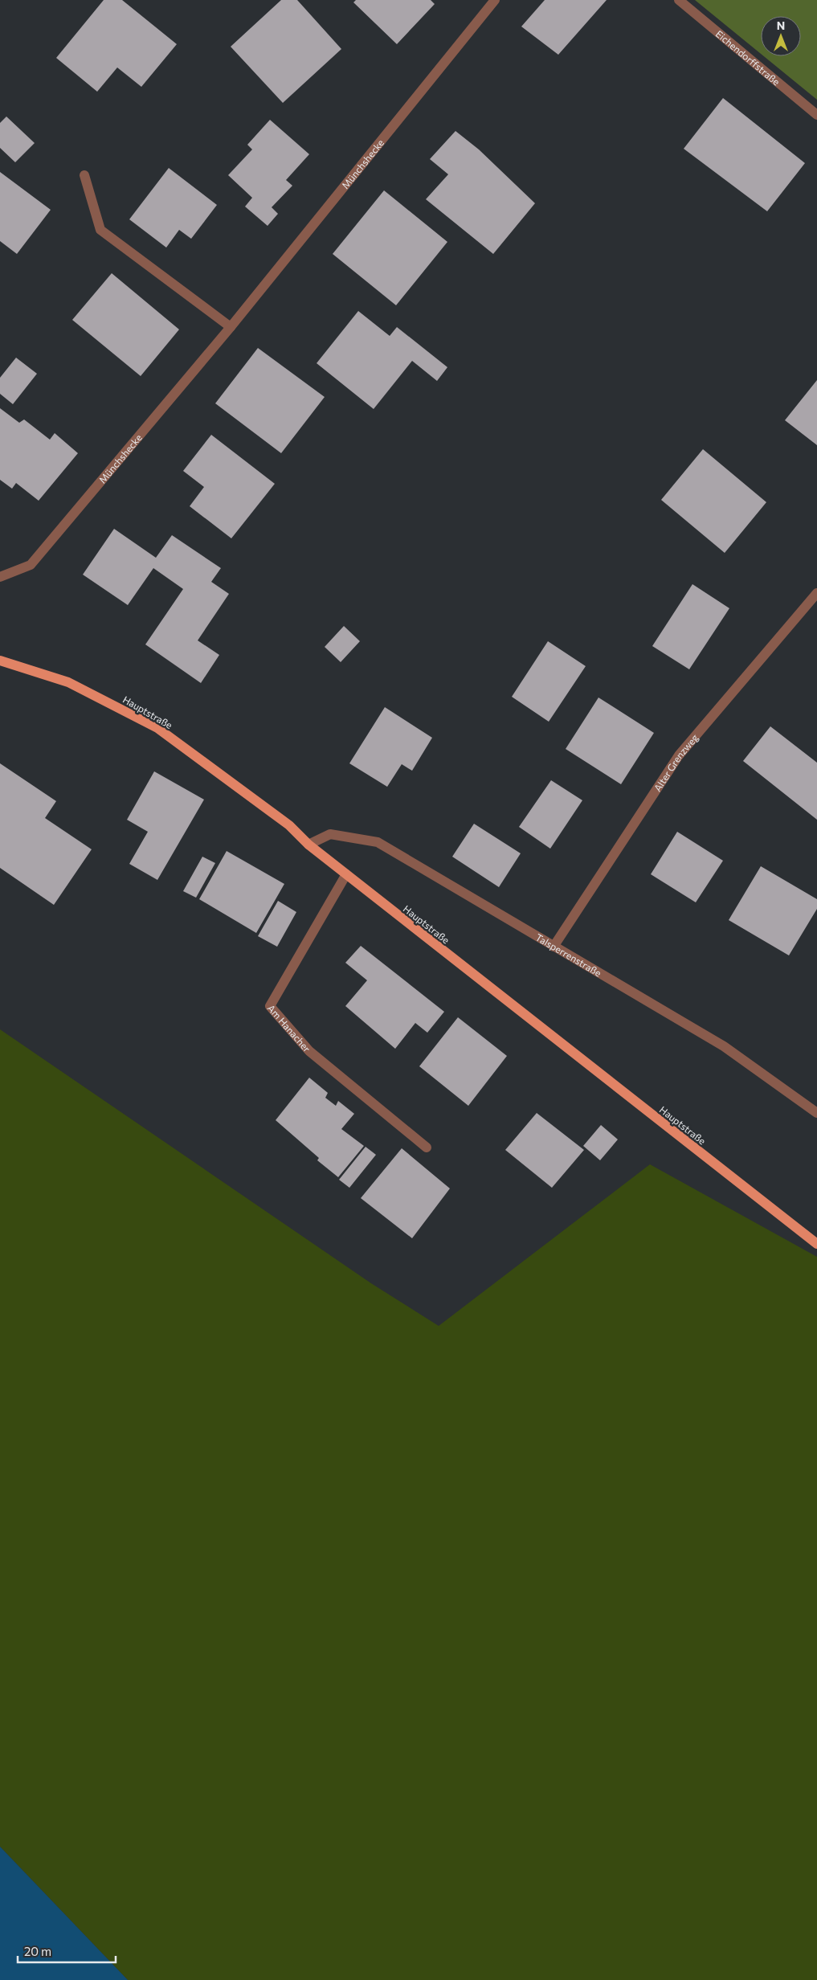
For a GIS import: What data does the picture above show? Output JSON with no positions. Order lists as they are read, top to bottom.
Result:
{
  "streets": {
    "main road": ["Hauptstraße"],
    "street": [
      "Eichendorffstraße",
      "Münchshecke",
      "Alter Grenzweg",
      "Talsperrenstraße",
      "Am Hanacher"
    ]
  },
  "crossings": [
    ["Hauptstraße", "Talsperrenstraße"],
    ["Hauptstraße", "Am Hanacher"],
    ["Alter Grenzweg", "Talsperrenstraße"]
  ],
  "scale_bar": "20 m",
  "north": "top"
}
